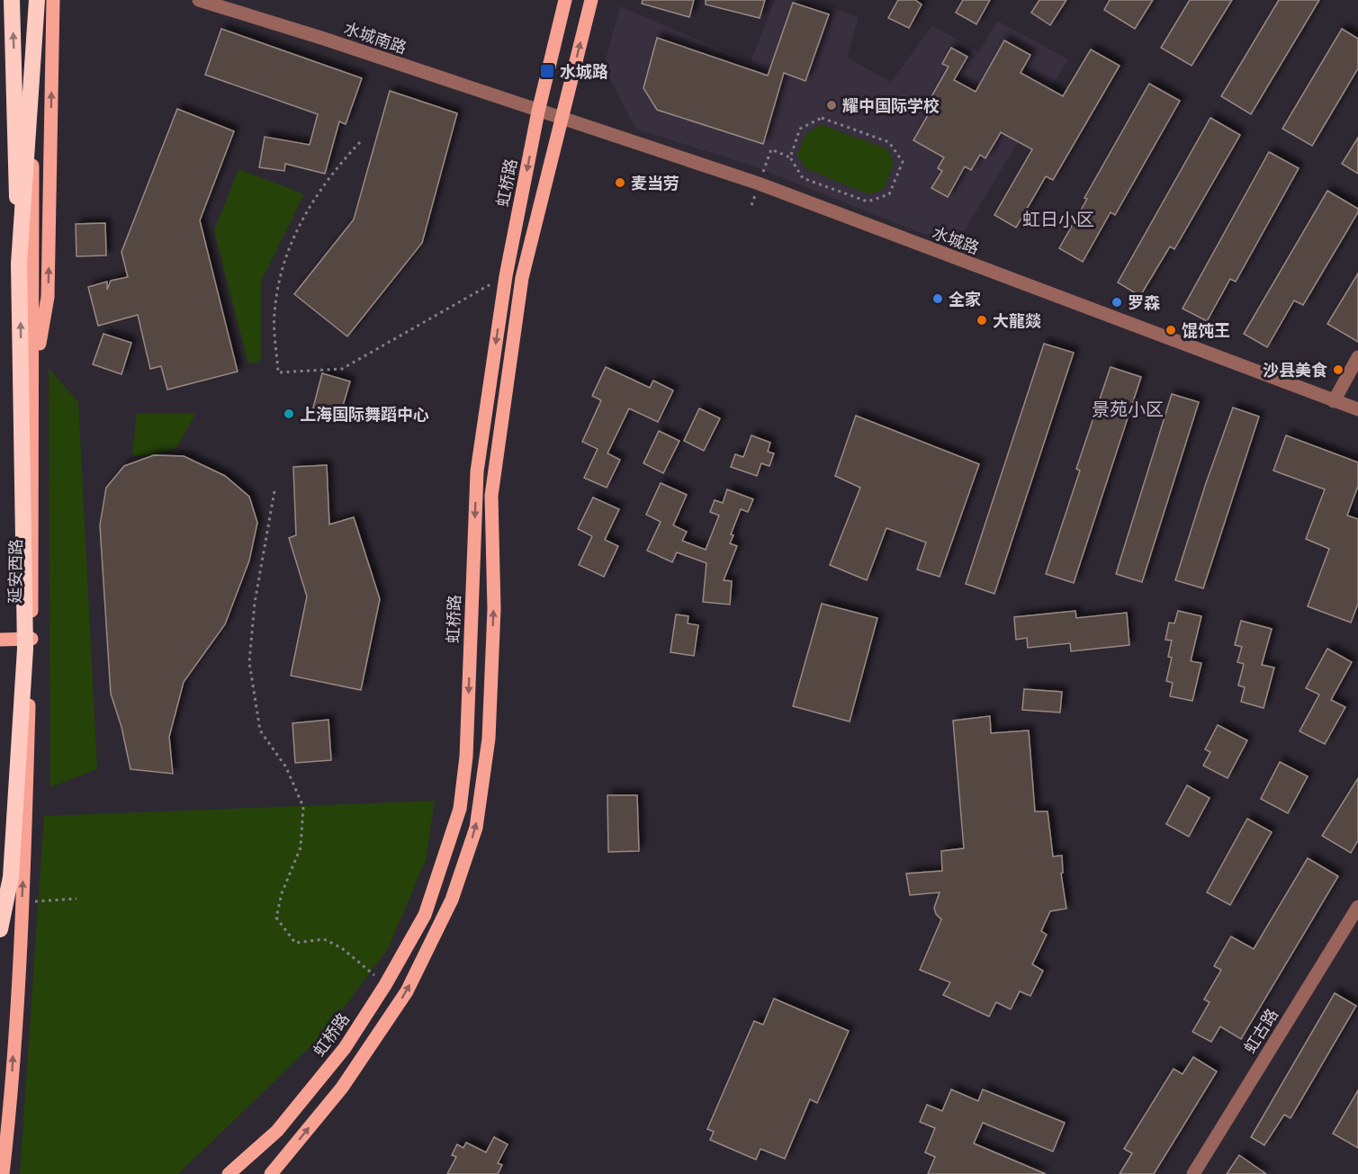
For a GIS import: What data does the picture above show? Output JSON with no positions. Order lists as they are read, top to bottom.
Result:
{
  "streets": {
    "main road": ["虹桥路", "延安西路"],
    "street": ["水城南路", "水城路", "虹古路"]
  },
  "crossings": [
    ["水城南路", "虹桥路"],
    ["水城南路", "水城路"],
    ["虹桥路", "水城路"]
  ],
  "one_way": ["延安西路"],
  "districts": ["虹日小区", "景苑小区"],
  "places": {
    "transit": ["水城路"],
    "other": [
      "耀中国际学校",
      "麦当劳",
      "全家",
      "罗森",
      "大龍燚",
      "馄饨王",
      "沙县美食",
      "上海国际舞蹈中心"
    ]
  }
}
